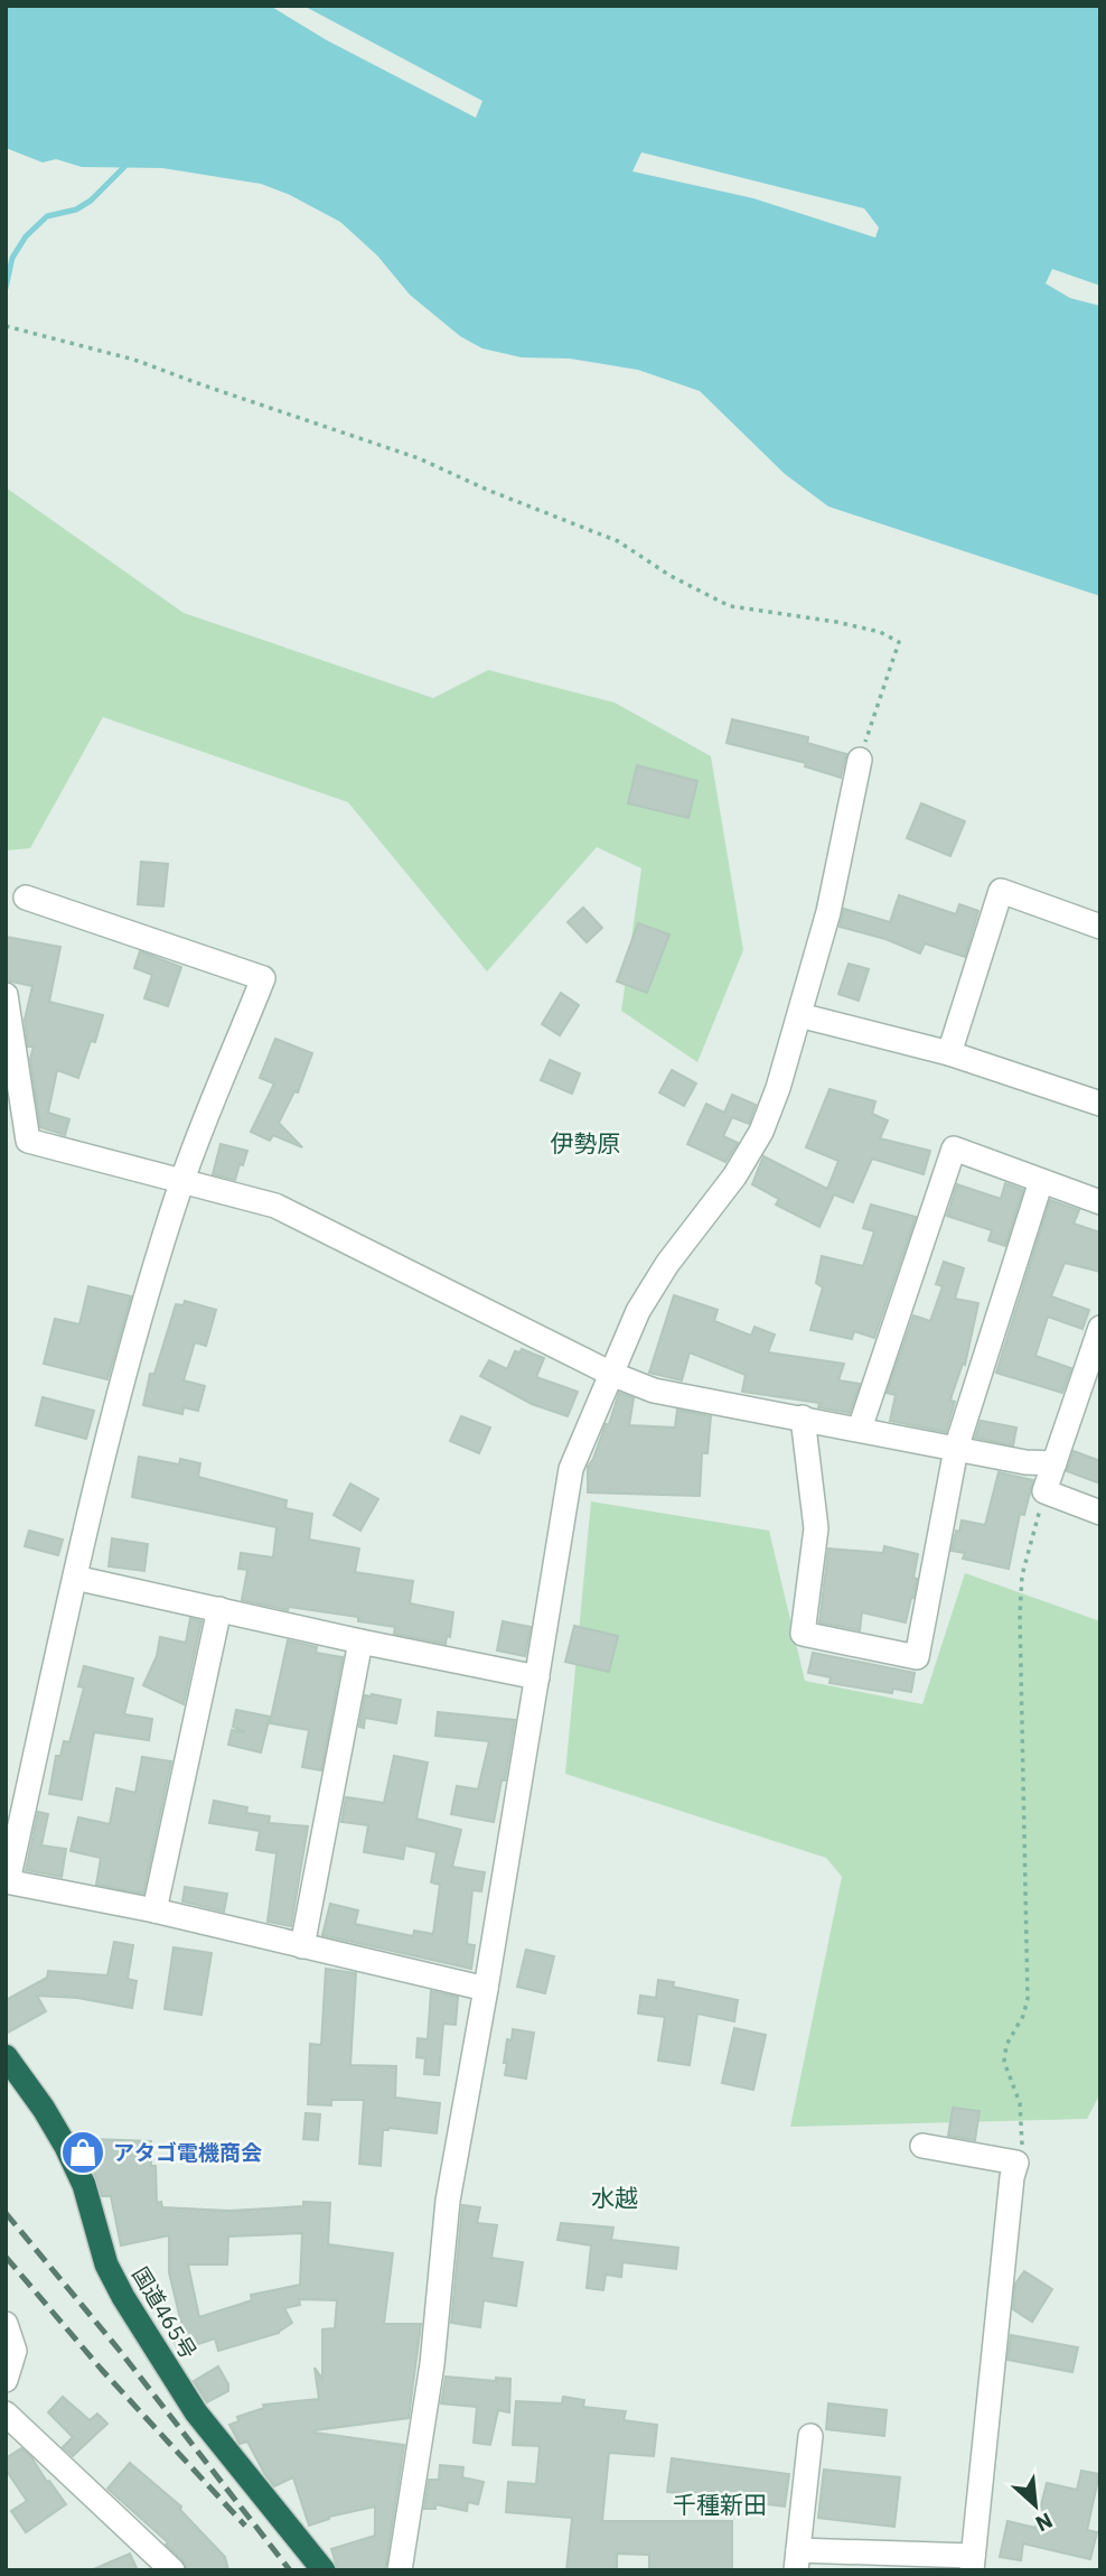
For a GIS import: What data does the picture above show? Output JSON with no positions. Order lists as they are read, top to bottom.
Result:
{
  "streets": {
    "highway": ["国道465号"]
  },
  "districts": ["伊勢原", "水越", "千種新田"],
  "places": {
    "shop": ["アタゴ電機商会"]
  },
  "north": "bottom right"
}
